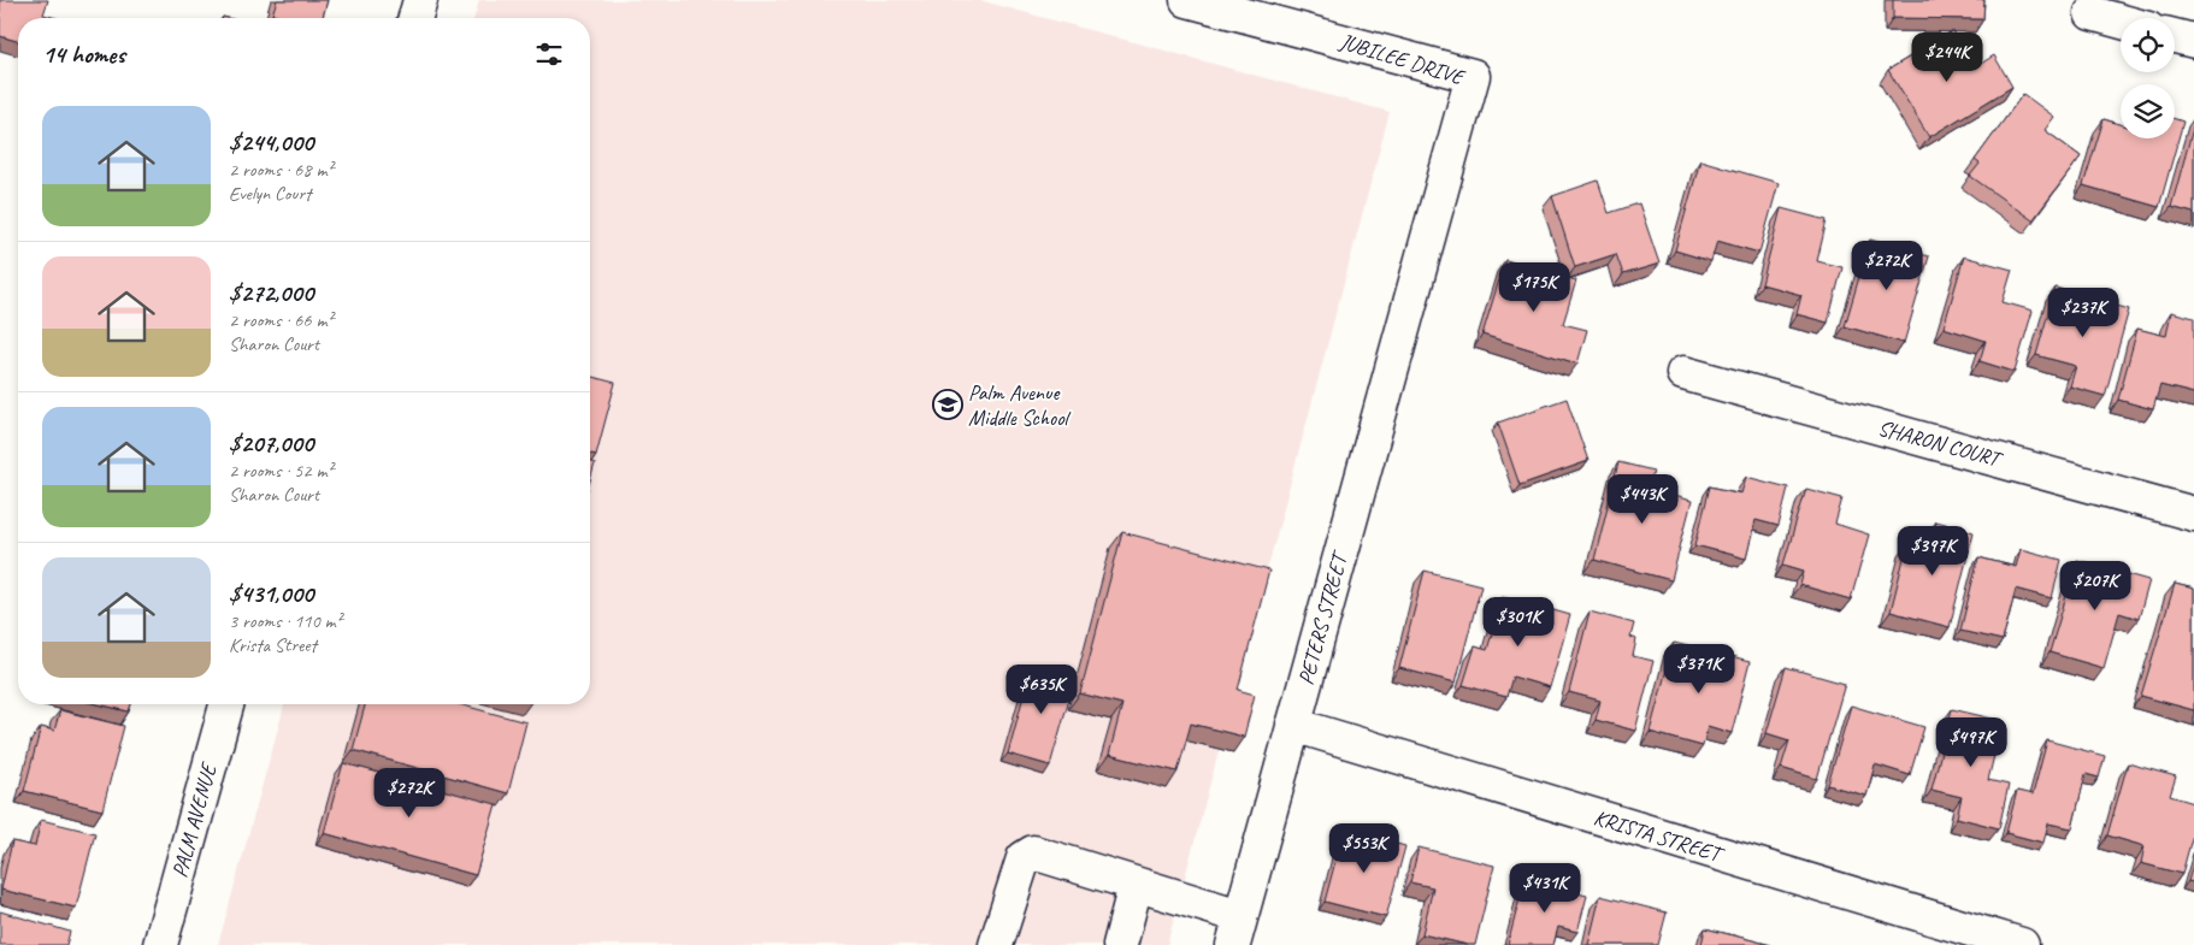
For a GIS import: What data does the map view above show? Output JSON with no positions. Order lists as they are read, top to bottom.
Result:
{
  "streets": {
    "street": [
      "JUBILEE DRIVE",
      "SHARON COURT",
      "PETERS STREET",
      "PALM AVENUE",
      "KRISTA STREET"
    ]
  },
  "crossings": [
    ["JUBILEE DRIVE", "PETERS STREET"],
    ["PETERS STREET", "KRISTA STREET"]
  ],
  "places": {
    "school or university": ["Palm Avenue Middle School"]
  },
  "page": {
    "heading": "14 homes",
    "price": [
      "$244K",
      "$272K",
      "$175K",
      "$237K",
      "$443K",
      "$397K",
      "$207K",
      "$301K",
      "$371K",
      "$635K",
      "$497K",
      "$272K",
      "$553K",
      "$431K"
    ],
    "list": [
      {
        "name": "$244,000",
        "note": "2 rooms · 68 m² · Evelyn Court"
      },
      {
        "name": "$272,000",
        "note": "2 rooms · 66 m² · Sharon Court"
      },
      {
        "name": "$207,000",
        "note": "2 rooms · 52 m² · Sharon Court"
      },
      {
        "name": "$431,000",
        "note": "3 rooms · 110 m² · Krista Street"
      }
    ]
  }
}
